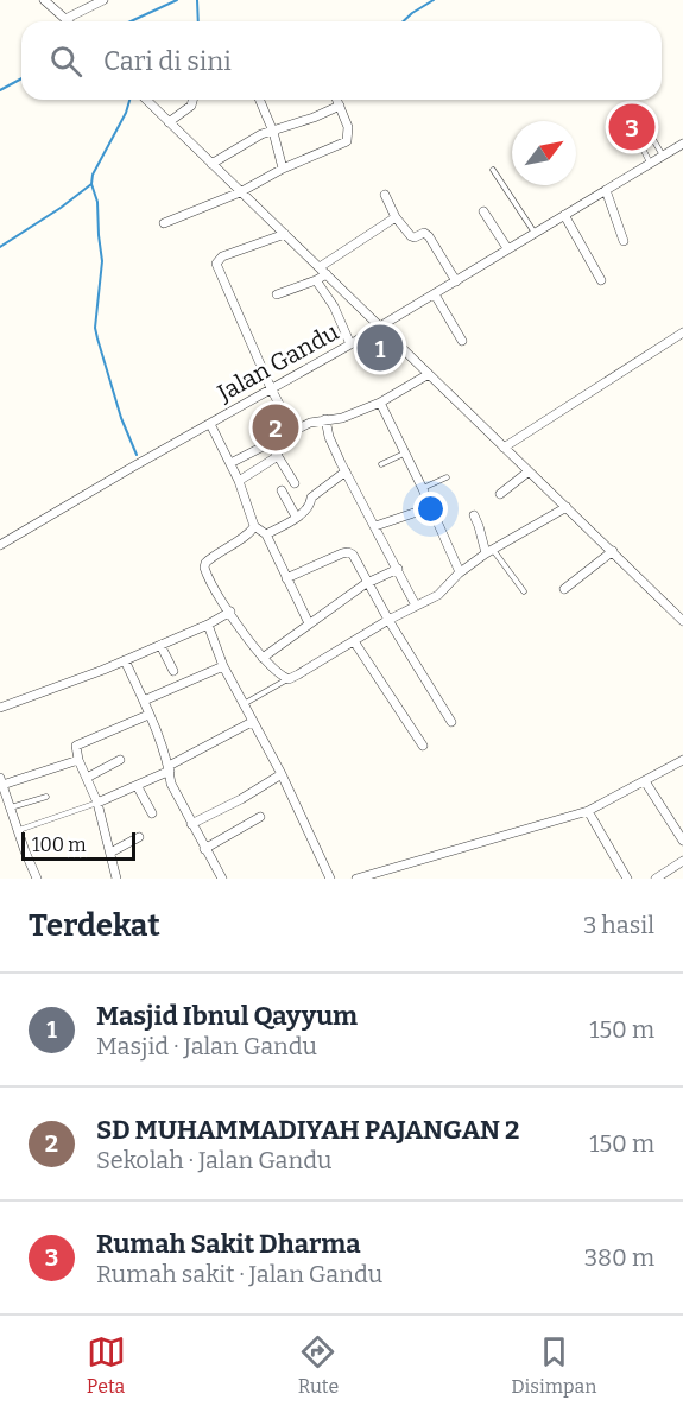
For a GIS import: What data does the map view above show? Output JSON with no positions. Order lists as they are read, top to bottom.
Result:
{
  "streets": {
    "street": ["Jalan Gandu"]
  },
  "scale_bar": "100 m",
  "north": "top right",
  "page": {
    "search": "Cari di sini",
    "pins": ["3", "1", "2"],
    "scale": "100 m",
    "heading": ["Terdekat", "3 hasil"],
    "list": [
      {
        "mark": "1",
        "name": "Masjid Ibnul Qayyum",
        "note": "Masjid · Jalan Gandu",
        "value": "150 m"
      },
      {
        "mark": "2",
        "name": "SD MUHAMMADIYAH PAJANGAN 2",
        "note": "Sekolah · Jalan Gandu",
        "value": "150 m"
      },
      {
        "mark": "3",
        "name": "Rumah Sakit Dharma",
        "note": "Rumah sakit · Jalan Gandu",
        "value": "380 m"
      }
    ],
    "nav": ["Peta", "Rute", "Disimpan"]
  }
}
